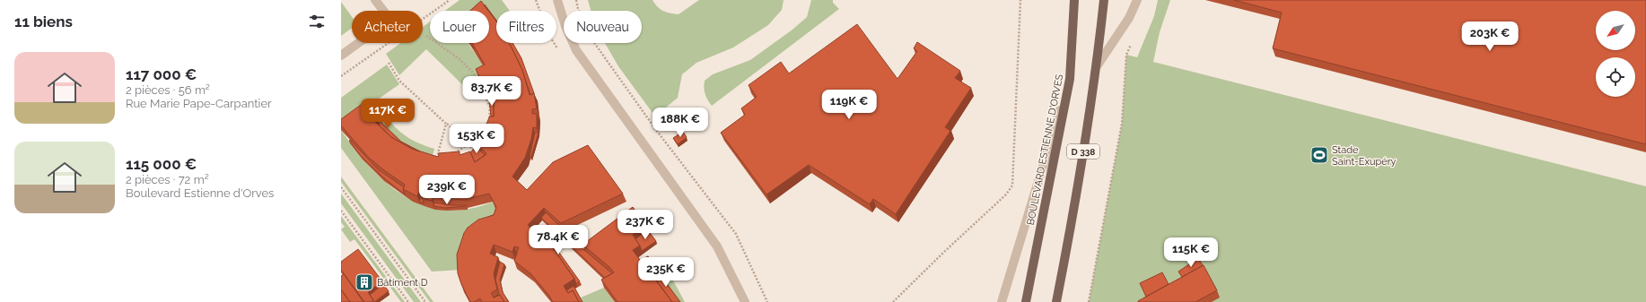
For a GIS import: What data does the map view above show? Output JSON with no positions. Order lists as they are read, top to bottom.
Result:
{
  "streets": {
    "main road": ["BOULEVARD ESTIENNE D'ORVES", "D 338"]
  },
  "places": {
    "sports": ["Stade Saint-Exupéry"],
    "building": ["Bâtiment D"]
  },
  "north": "bottom left",
  "page": {
    "heading": "11 biens",
    "chip": [
      "Acheter",
      "Louer",
      "Filtres",
      "Nouveau"
    ],
    "price": [
      "203K €",
      "83.7K €",
      "119K €",
      "117K €",
      "188K €",
      "153K €",
      "239K €",
      "237K €",
      "78.4K €",
      "115K €",
      "235K €"
    ],
    "list": [
      {
        "name": "117 000 €",
        "note": "2 pièces · 56 m² · Rue Marie Pape-Carpantier"
      },
      {
        "name": "115 000 €",
        "note": "2 pièces · 72 m² · Boulevard Estienne d'Orves"
      }
    ]
  }
}
